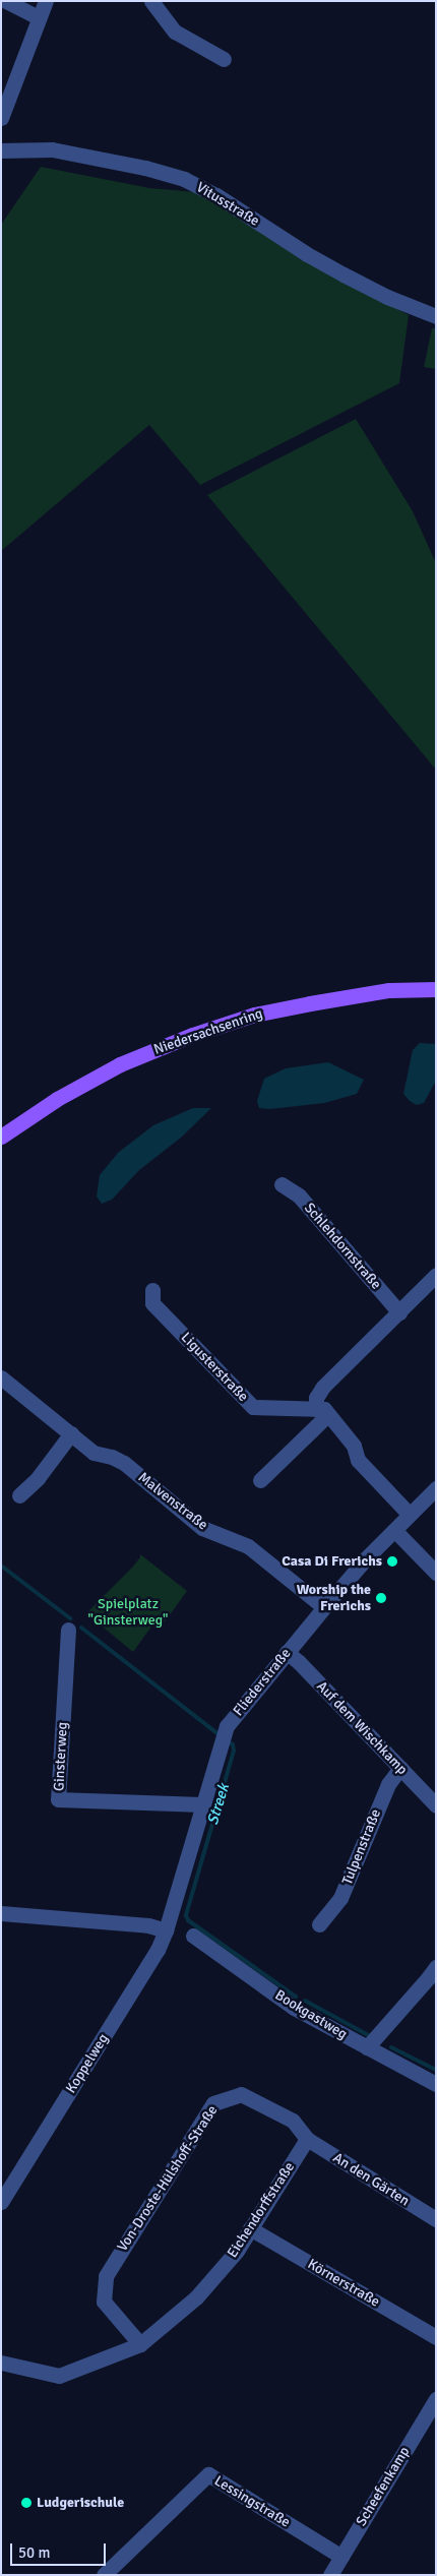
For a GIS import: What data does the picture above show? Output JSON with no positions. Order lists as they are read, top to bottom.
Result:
{
  "streets": {
    "main road": ["Niedersachsenring"],
    "street": [
      "Vitusstraße",
      "Schlehdornstraße",
      "Ligusterstraße",
      "Malvenstraße",
      "Fliederstraße",
      "Auf dem Wischkamp",
      "Ginsterweg",
      "Tulpenstraße",
      "Bookgastweg",
      "Koppelweg",
      "Von-Droste-Hülshoff-Straße",
      "An den Gärten",
      "Eichendorffstraße",
      "Körnerstraße",
      "Scheefenkamp",
      "Lessingstraße"
    ]
  },
  "crossings": [
    ["Malvenstraße", "Fliederstraße"],
    ["Fliederstraße", "Auf dem Wischkamp"],
    ["Fliederstraße", "Ginsterweg"],
    ["Fliederstraße", "Koppelweg"],
    ["Auf dem Wischkamp", "Tulpenstraße"],
    ["Von-Droste-Hülshoff-Straße", "An den Gärten"],
    ["Von-Droste-Hülshoff-Straße", "Eichendorffstraße"],
    ["An den Gärten", "Eichendorffstraße"],
    ["Eichendorffstraße", "Körnerstraße"],
    ["Scheefenkamp", "Lessingstraße"]
  ],
  "water": ["Streek"],
  "parks": ["Spielplatz \"Ginsterweg\""],
  "places": ["Casa Di Frerichs", "Worship the Frerichs", "Ludgerischule"],
  "scale_bar": "50 m"
}
